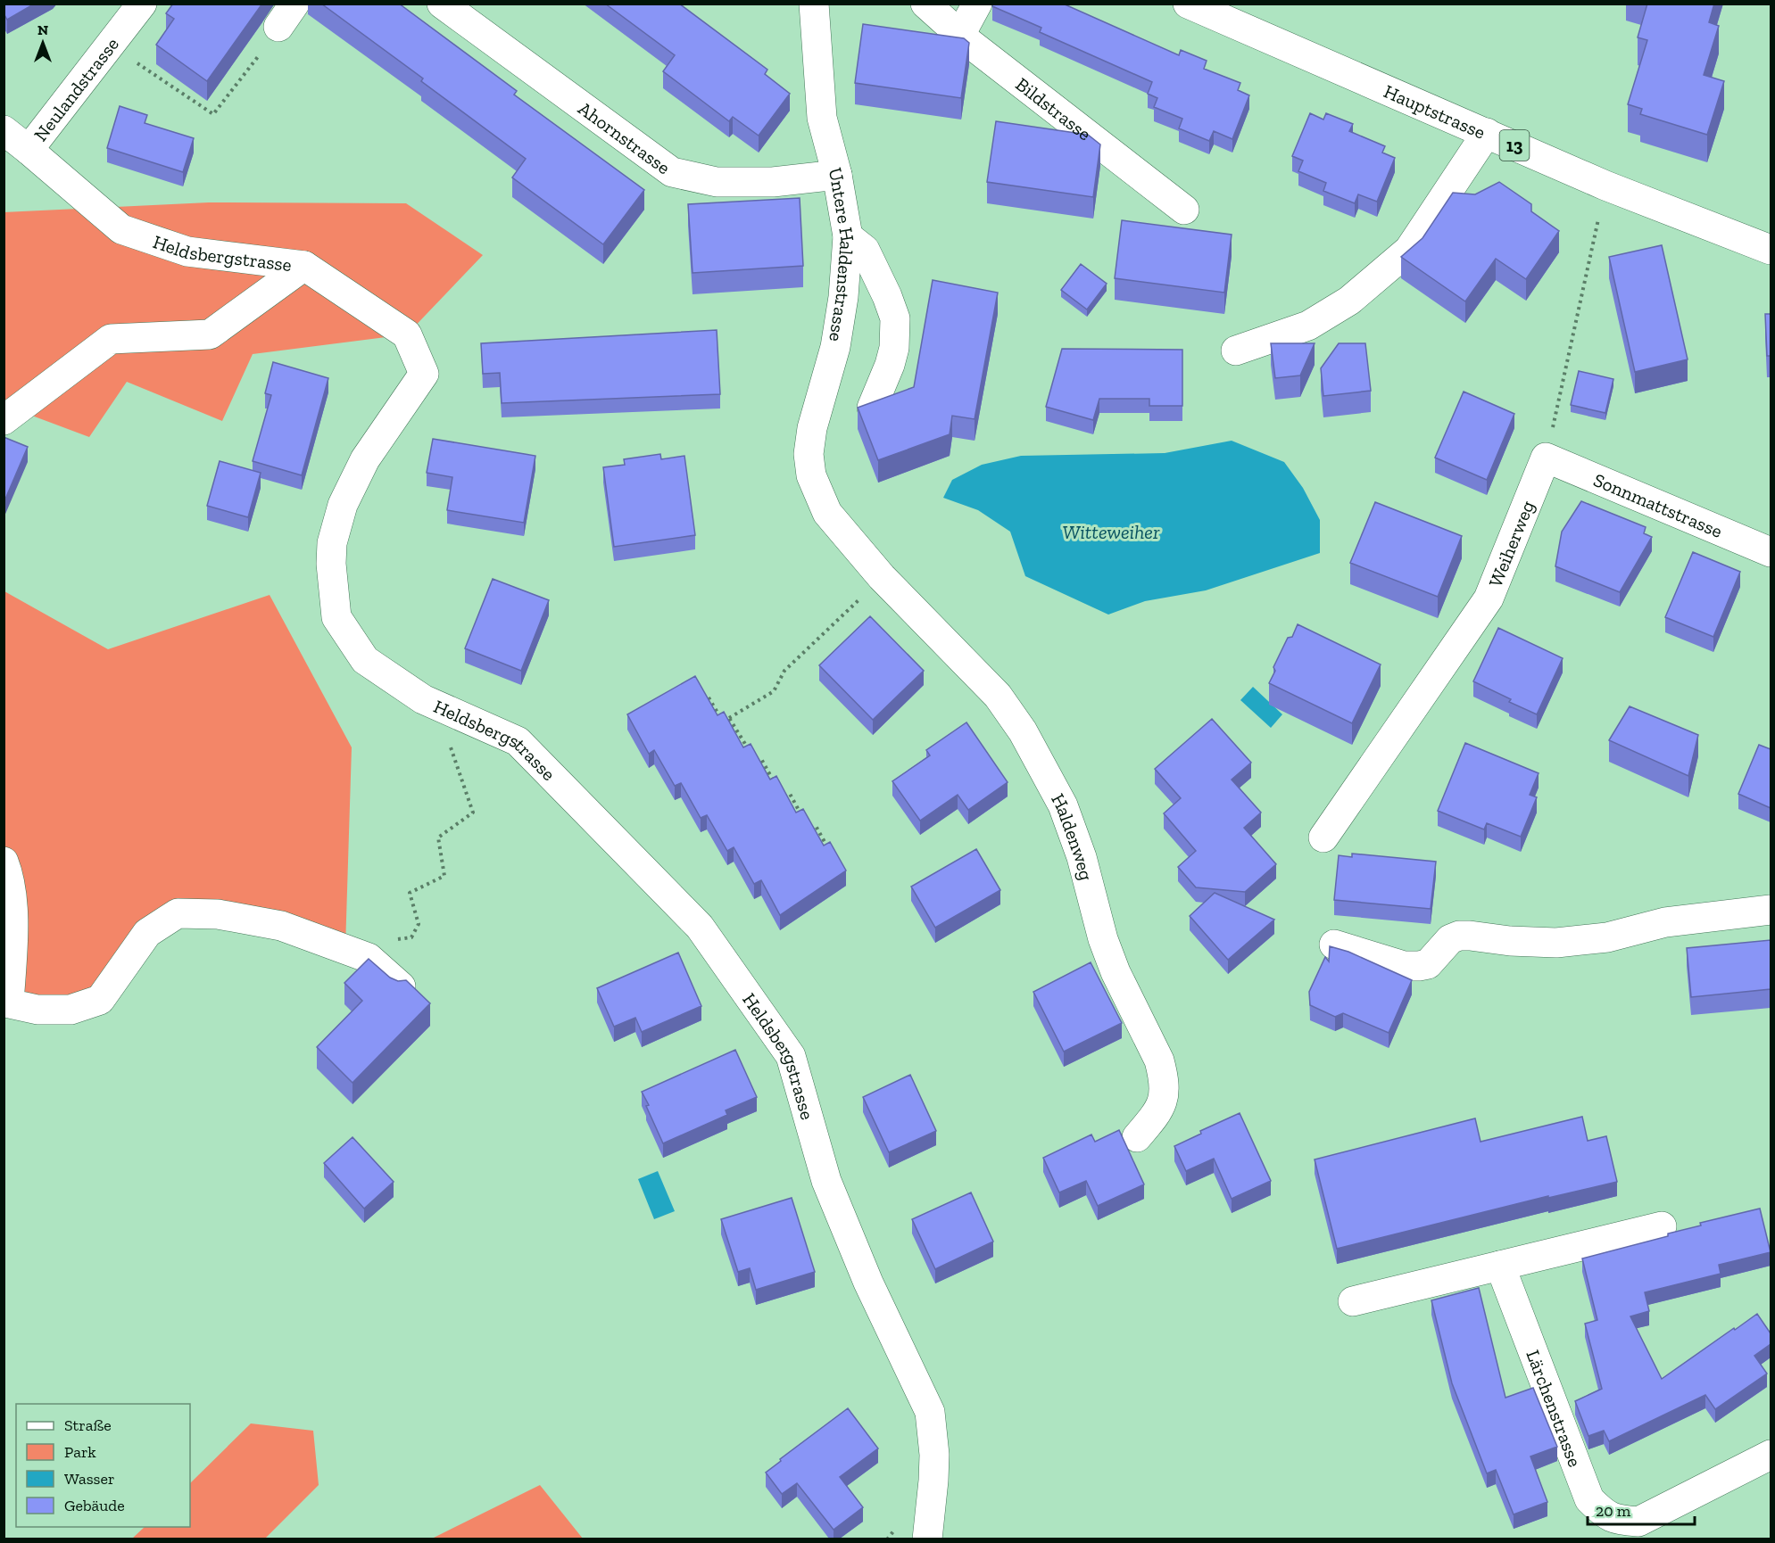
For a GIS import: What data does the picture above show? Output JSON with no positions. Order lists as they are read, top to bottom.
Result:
{
  "streets": {
    "street": [
      "Neulandstrasse",
      "Bildstrasse",
      "Hauptstrasse",
      "Ahornstrasse",
      "13",
      "Heldsbergstrasse",
      "Untere Haldenstrasse",
      "Sonnmattstrasse",
      "Weiherweg",
      "Haldenweg",
      "Lärchenstrasse"
    ]
  },
  "crossings": [
    ["Neulandstrasse", "Heldsbergstrasse"],
    ["Ahornstrasse", "Untere Haldenstrasse"],
    ["Untere Haldenstrasse", "Haldenweg"],
    ["Sonnmattstrasse", "Weiherweg"]
  ],
  "water": ["Witteweiher"],
  "legend": [
    "Straße",
    "Park",
    "Wasser",
    "Gebäude"
  ],
  "scale_bar": "20 m",
  "north": "top"
}
